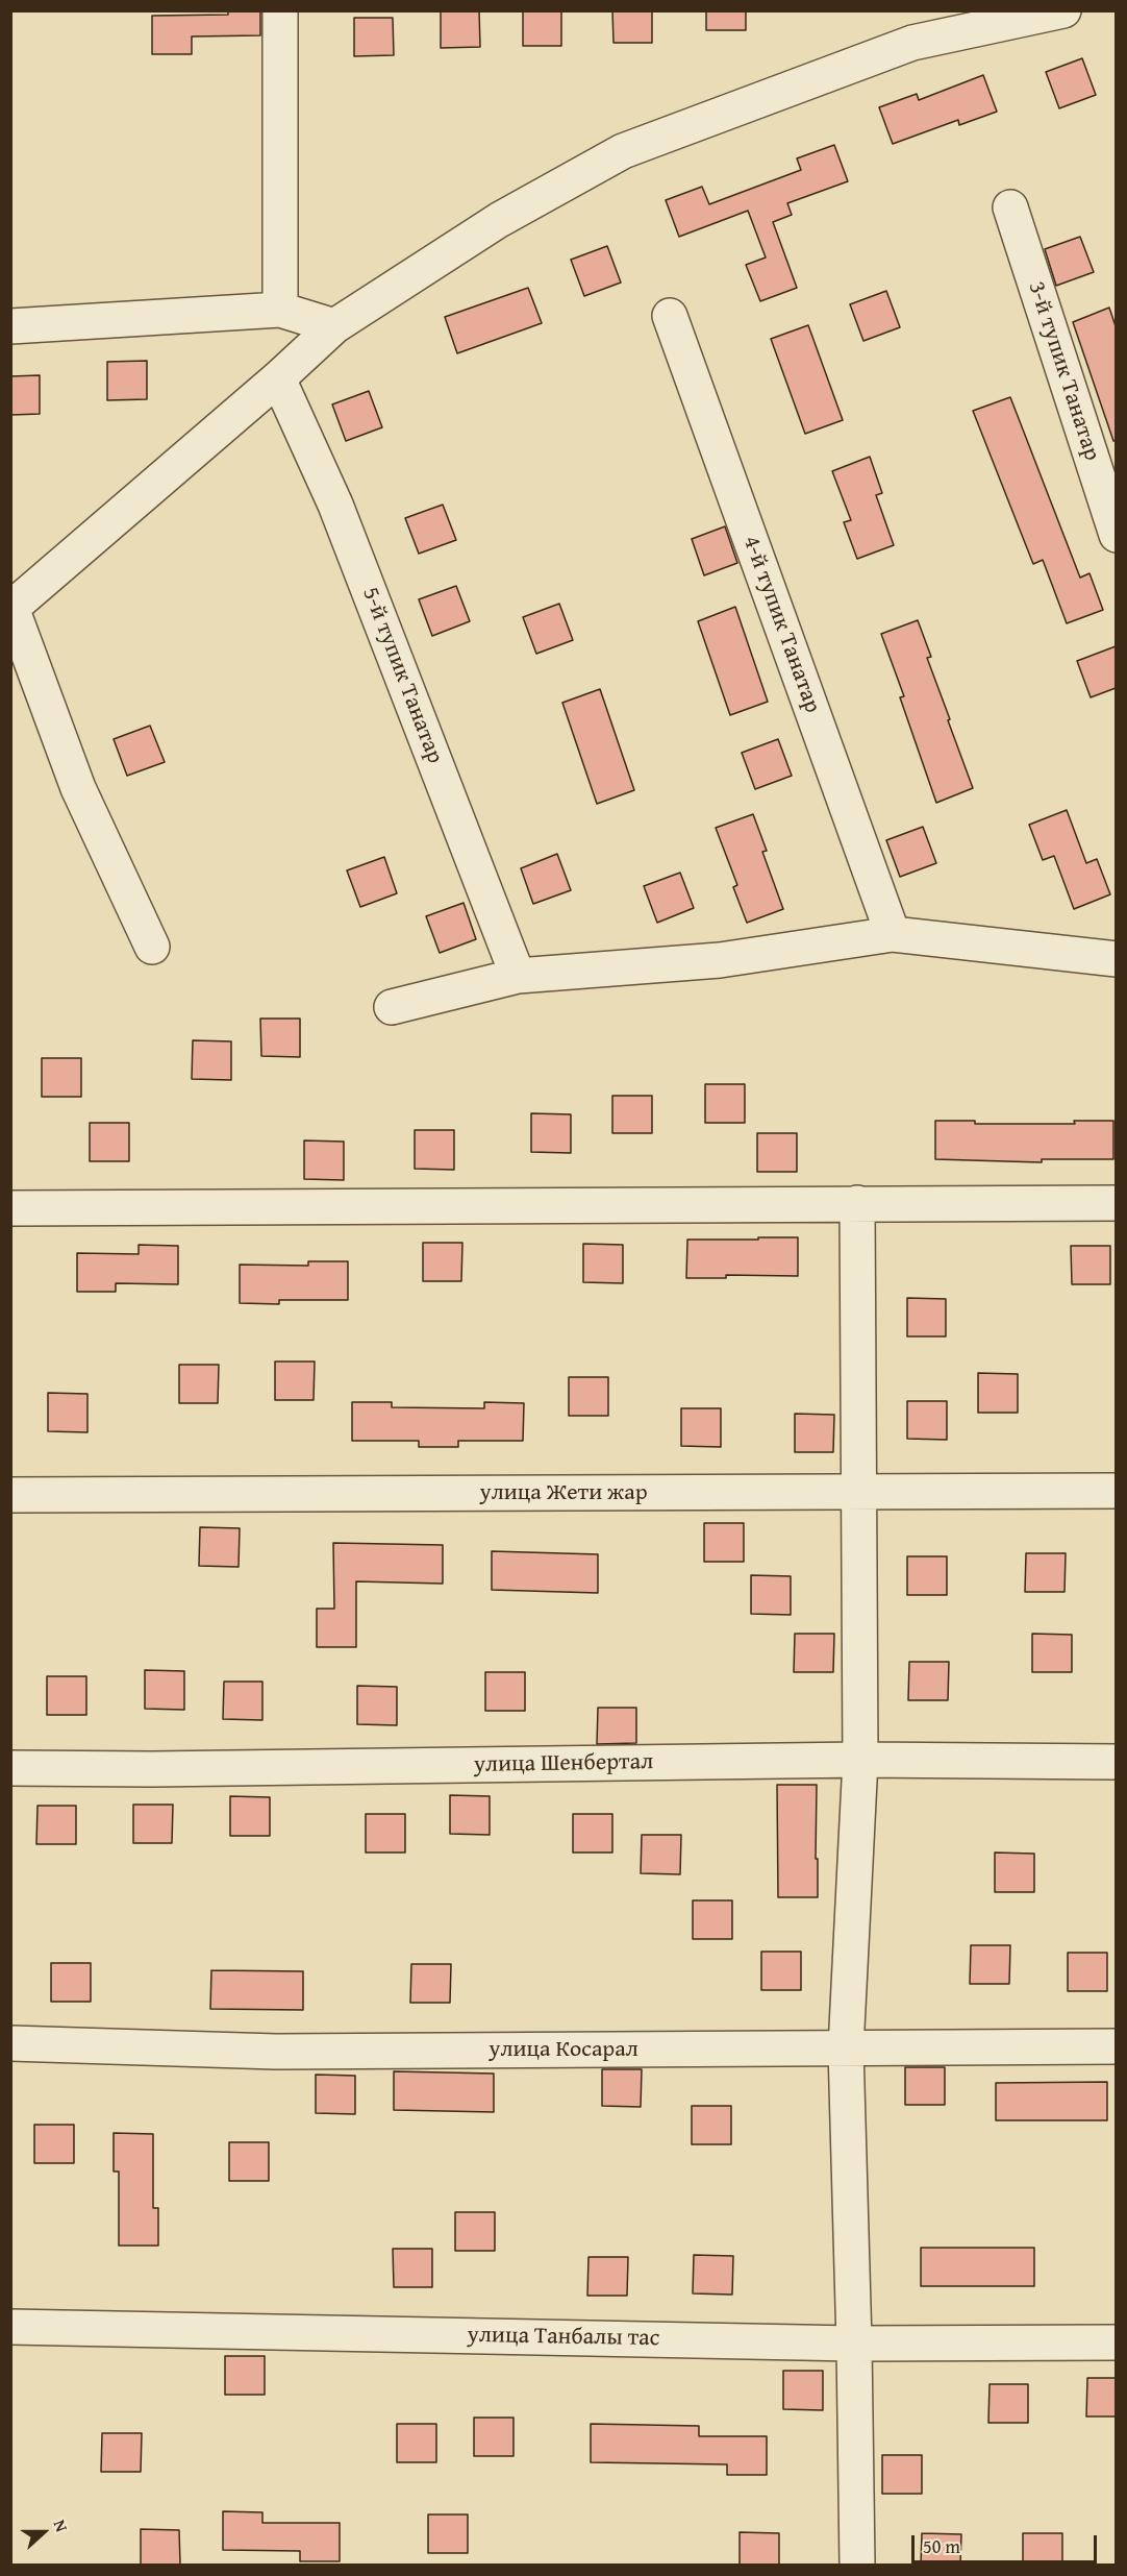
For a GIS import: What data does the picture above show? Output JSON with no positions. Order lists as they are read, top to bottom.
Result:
{
  "streets": {
    "street": [
      "3-й тупик Танатар",
      "4-й тупик Танатар",
      "5-й тупик Танатар",
      "улица Жети жар",
      "улица Шенбертал",
      "улица Косарал",
      "улица Танбалы тас"
    ]
  },
  "scale_bar": "50 m",
  "north": "right"
}
